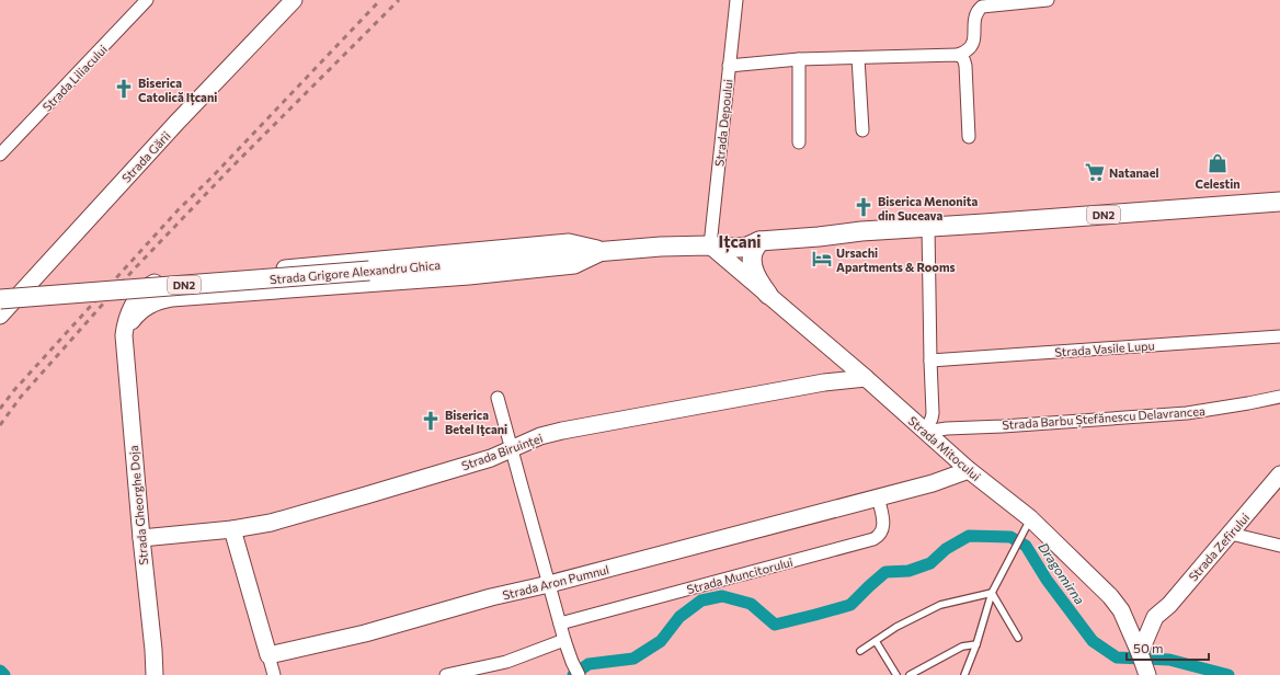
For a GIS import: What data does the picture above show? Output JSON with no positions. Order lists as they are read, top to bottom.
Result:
{
  "streets": {
    "main road": [
      "Strada Gării",
      "DN2",
      "Strada Grigore Alexandru Ghica",
      "Strada Mitocului",
      "Strada Biruinței",
      "Strada Gheorghe Doja",
      "Strada Zefirului",
      "Strada Aron Pumnul"
    ],
    "street": [
      "Strada Liliacului",
      "Strada Depoului",
      "Strada Vasile Lupu",
      "Strada Barbu Ștefănescu Delavrancea",
      "Strada Muncitorului"
    ]
  },
  "crossings": [
    ["Strada Depoului", "Strada Grigore Alexandru Ghica"],
    ["Strada Depoului", "Strada Mitocului"],
    ["Strada Grigore Alexandru Ghica", "Strada Mitocului"],
    ["Strada Grigore Alexandru Ghica", "Strada Gheorghe Doja"],
    ["Strada Barbu Ștefănescu Delavrancea", "Strada Mitocului"],
    ["Strada Mitocului", "Strada Biruinței"],
    ["Strada Mitocului", "Strada Zefirului"],
    ["Strada Mitocului", "Strada Aron Pumnul"],
    ["Strada Biruinței", "Strada Gheorghe Doja"],
    ["Strada Muncitorului", "Strada Aron Pumnul"]
  ],
  "districts": ["Ițcani"],
  "water": ["Dragomirna"],
  "places": {
    "church": ["Biserica Catolică Ițcani", "Biserica Menonita din Suceava", "Biserica Betel Iţcani"],
    "shop": ["Celestin"],
    "supermarket": ["Natanael"],
    "hotel": ["Ursachi Apartments & Rooms"]
  },
  "scale_bar": "50 m"
}
